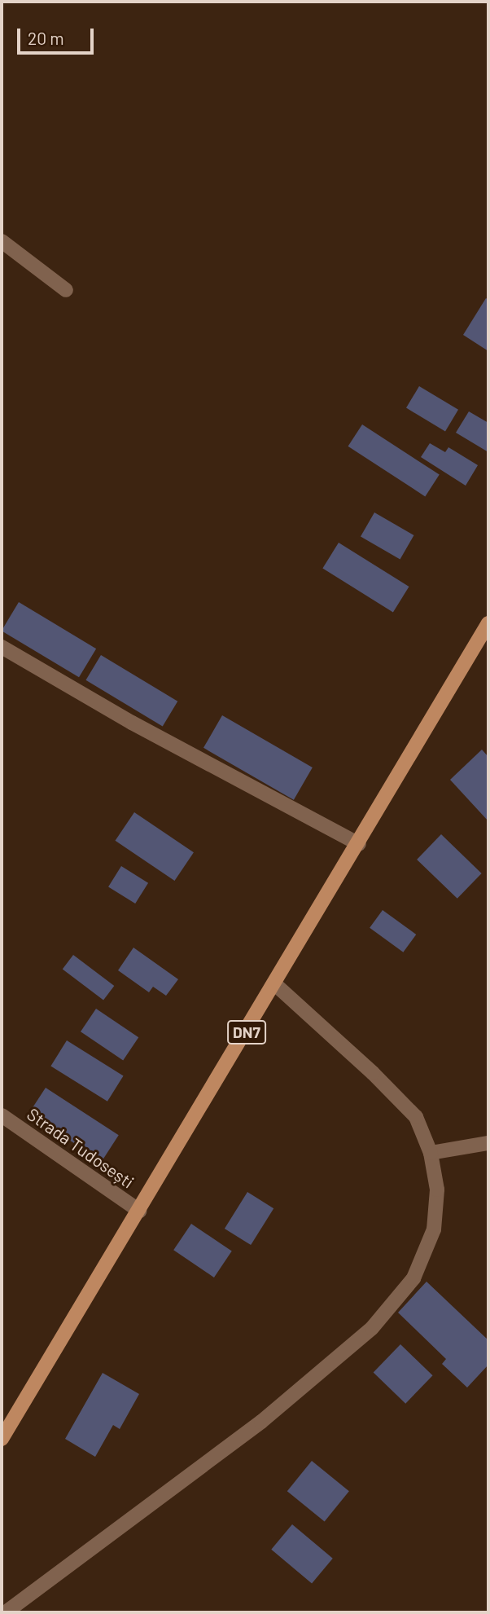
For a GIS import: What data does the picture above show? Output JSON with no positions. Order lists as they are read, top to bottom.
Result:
{
  "streets": {
    "main road": ["DN7"],
    "street": ["Strada Tudosești"]
  },
  "crossings": [
    ["DN7", "Strada Tudosești"]
  ],
  "scale_bar": "20 m"
}
